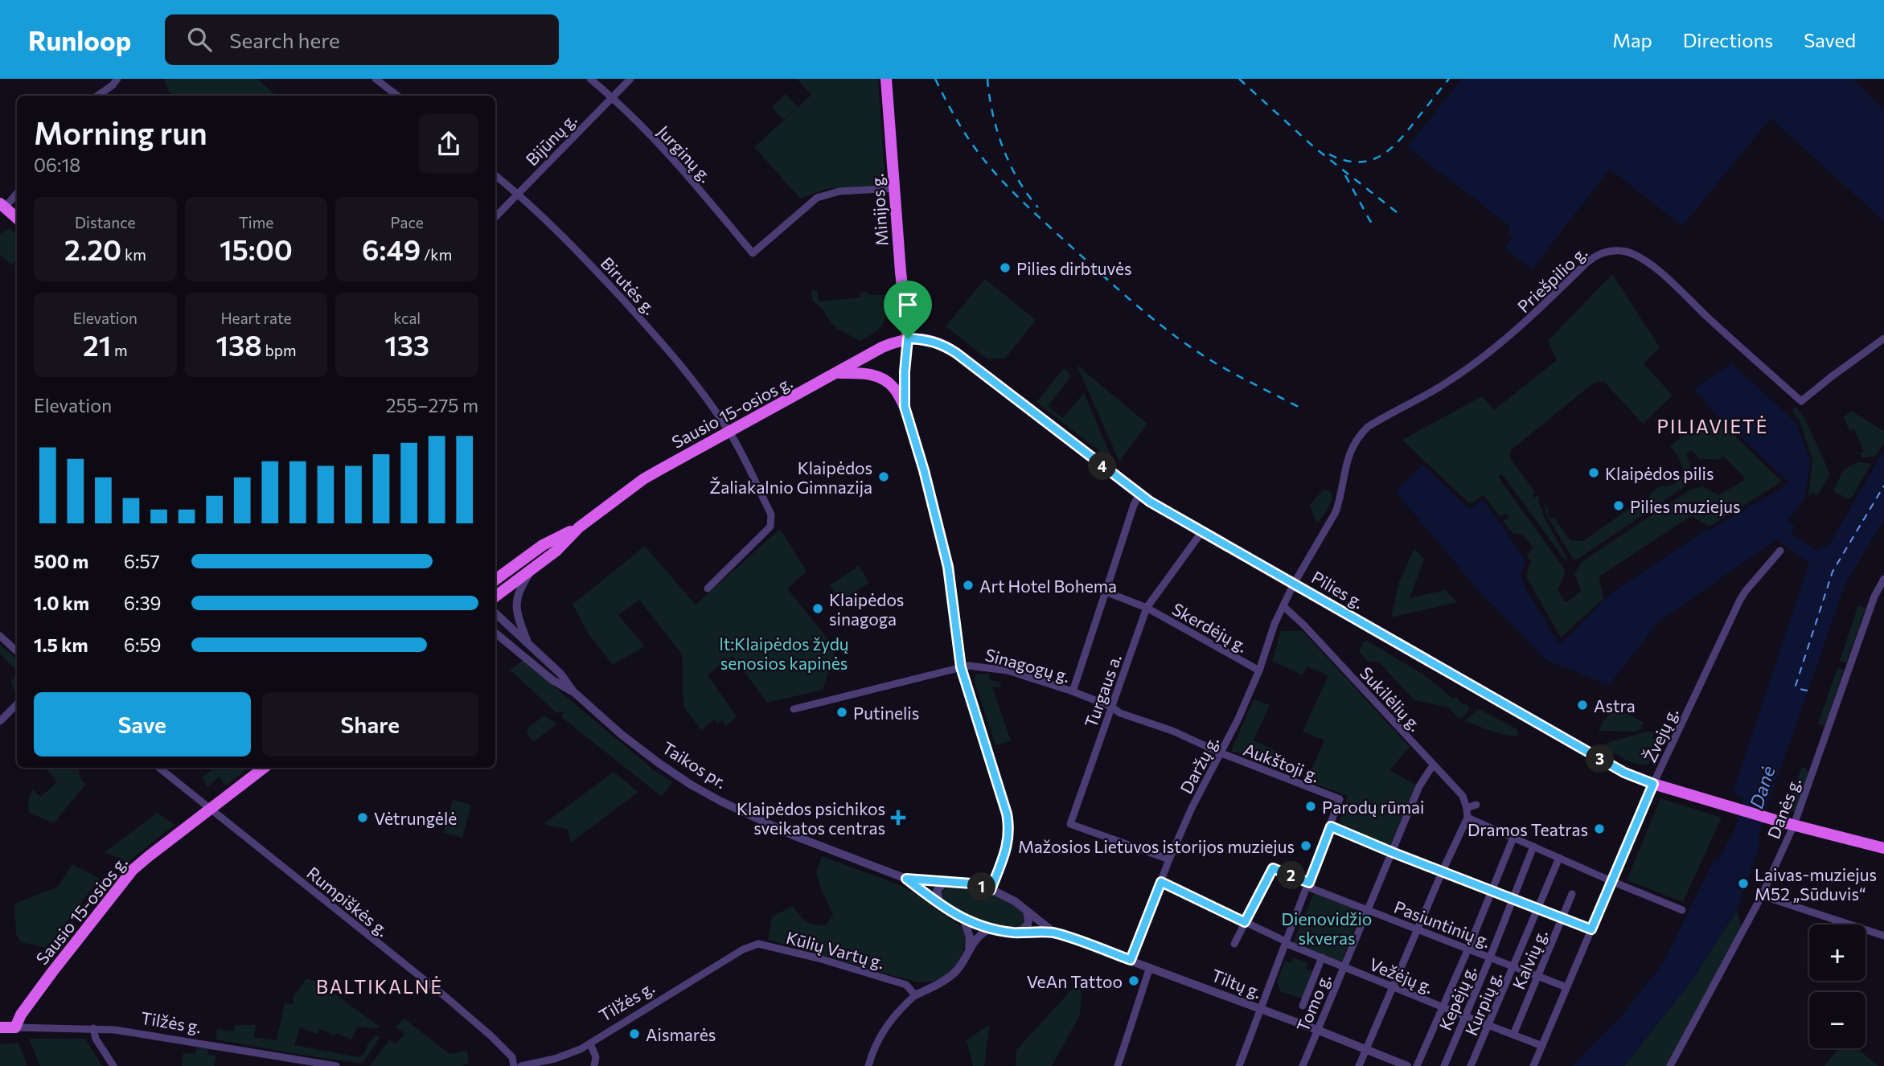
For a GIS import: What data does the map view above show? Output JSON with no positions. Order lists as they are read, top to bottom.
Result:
{
  "streets": {
    "main road": [
      "Minijos g.",
      "Sausio 15-osios g.",
      "Pilies g.",
      "Tilžės g."
    ],
    "street": [
      "Bijūnų g.",
      "Jurginų g.",
      "Priešpilio g.",
      "Birutės g.",
      "Skerdėjų g.",
      "Sinagogų g.",
      "Turgaus a.",
      "Sukilėlių g.",
      "Žvejų g.",
      "Aukštoji g.",
      "Taikos pr.",
      "Daržų g.",
      "Danės g.",
      "Rumpiškės g.",
      "Pasiuntinių g.",
      "Kūlių Vartų g.",
      "Kalvių g.",
      "Vežėjų g.",
      "Tiltų g.",
      "Kepėjų g.",
      "Tomo g.",
      "Kurpių g."
    ]
  },
  "crossings": [
    ["Bijūnų g.", "Jurginų g."],
    ["Bijūnų g.", "Birutės g."],
    ["Jurginų g.", "Minijos g."],
    ["Minijos g.", "Sausio 15-osios g."],
    ["Minijos g.", "Pilies g."],
    ["Priešpilio g.", "Pilies g."],
    ["Priešpilio g.", "Daržų g."],
    ["Birutės g.", "Sausio 15-osios g."],
    ["Sausio 15-osios g.", "Pilies g."],
    ["Sausio 15-osios g.", "Rumpiškės g."],
    ["Sausio 15-osios g.", "Tilžės g."],
    ["Pilies g.", "Turgaus a."],
    ["Pilies g.", "Žvejų g."],
    ["Pilies g.", "Daržų g."],
    ["Pilies g.", "Danės g."],
    ["Skerdėjų g.", "Turgaus a."],
    ["Skerdėjų g.", "Daržų g."],
    ["Sinagogų g.", "Turgaus a."],
    ["Sinagogų g.", "Aukštoji g."],
    ["Turgaus a.", "Daržų g."],
    ["Sukilėlių g.", "Daržų g."],
    ["Sukilėlių g.", "Tomo g."],
    ["Žvejų g.", "Pasiuntinių g."],
    ["Žvejų g.", "Vežėjų g."],
    ["Aukštoji g.", "Daržų g."],
    ["Taikos pr.", "Tiltų g."],
    ["Daržų g.", "Vežėjų g."],
    ["Daržų g.", "Tiltų g."],
    ["Pasiuntinių g.", "Kalvių g."],
    ["Pasiuntinių g.", "Vežėjų g."],
    ["Pasiuntinių g.", "Kepėjų g."],
    ["Pasiuntinių g.", "Tomo g."],
    ["Pasiuntinių g.", "Kurpių g."],
    ["Kūlių Vartų g.", "Tilžės g."],
    ["Kalvių g.", "Vežėjų g."],
    ["Vežėjų g.", "Kepėjų g."],
    ["Vežėjų g.", "Tomo g."],
    ["Vežėjų g.", "Kurpių g."],
    ["Tiltų g.", "Tomo g."]
  ],
  "districts": ["PILIAVIETĖ", "BALTIKALNĖ"],
  "water": ["Danė"],
  "parks": ["lt:Klaipėdos žydų senosios kapinės", "Dienovidžio skveras"],
  "places": {
    "other": [
      "Pilies dirbtuvės",
      "Klaipėdos pilis",
      "Klaipėdos Žaliakalnio Gimnazija",
      "Pilies muziejus",
      "Art Hotel Bohema",
      "Klaipėdos sinagoga",
      "Astra",
      "Putinelis",
      "Parodų rūmai",
      "Vėtrungėlė",
      "Dramos Teatras",
      "Mažosios Lietuvos istorijos muziejus",
      "Laivas-muziejus M52 „Sūduvis“",
      "VeAn Tattoo",
      "Aismarės"
    ],
    "health": ["Klaipėdos psichikos sveikatos centras"]
  },
  "page": {
    "header": "Runloop",
    "search": "Search here",
    "nav": ["Map", "Directions", "Saved"],
    "heading": ["Morning run", "06:18"],
    "stats": [
      ["Distance", "2.20 km"],
      ["Time", "15:00"],
      ["Pace", "6:49 /km"],
      ["Elevation", "21 m"],
      ["Heart rate", "138 bpm"],
      ["kcal", "133"]
    ],
    "chart": ["Elevation", "255–275 m"],
    "pins": [
      "4",
      "3",
      "2",
      "1"
    ],
    "list": [
      {
        "name": "500 m",
        "note": "6:57"
      },
      {
        "name": "1.0 km",
        "note": "6:39"
      },
      {
        "name": "1.5 km",
        "note": "6:59"
      }
    ],
    "buttons": ["Save", "Share"],
    "map_buttons": ["+", "−"]
  }
}
